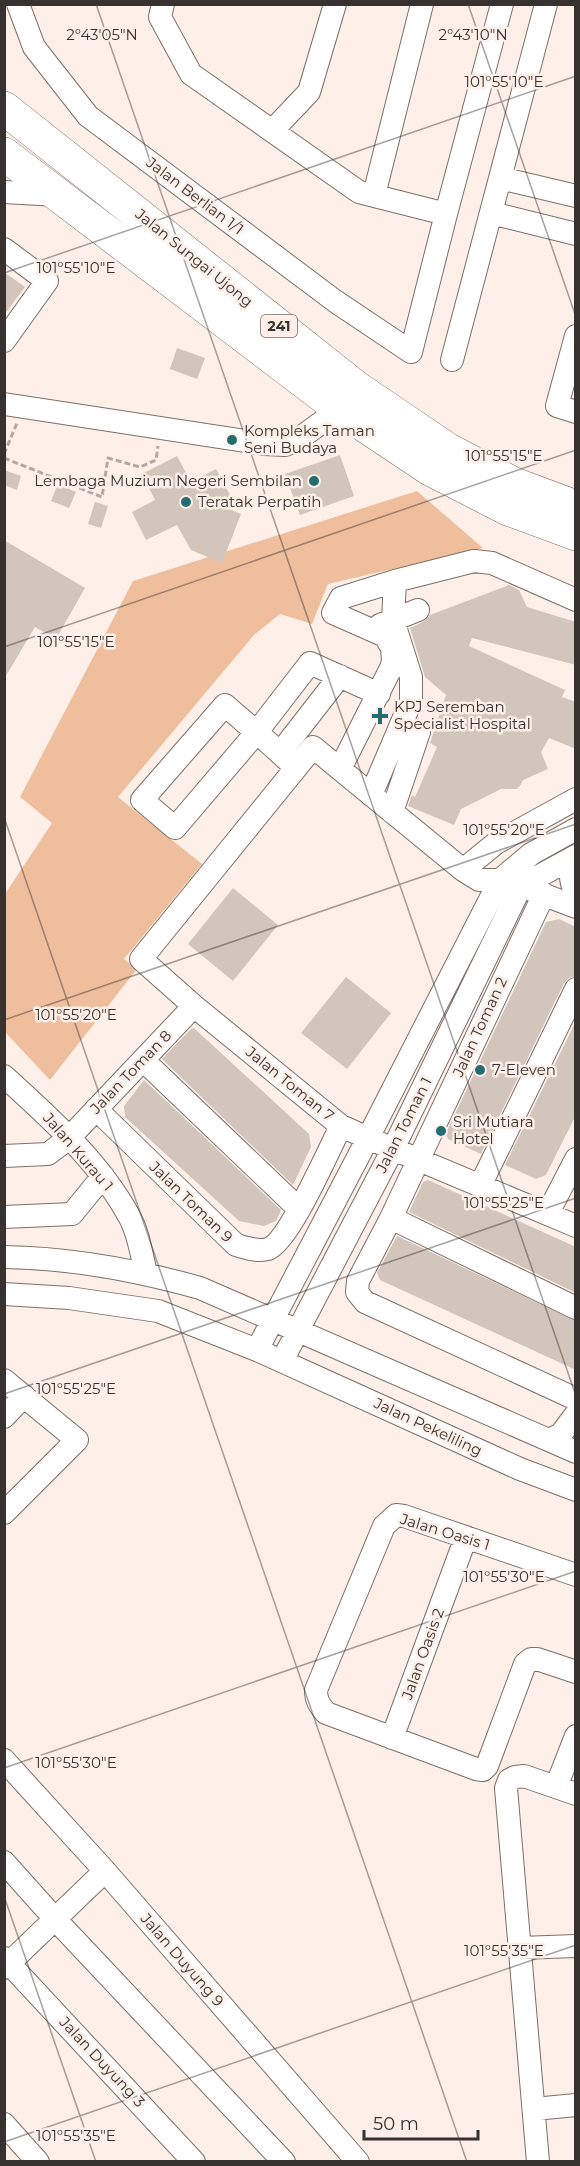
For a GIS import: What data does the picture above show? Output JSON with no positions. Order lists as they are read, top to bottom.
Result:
{
  "streets": {
    "highway": ["Jalan Sungai Ujong", "241"],
    "street": [
      "Jalan Berlian 1/1",
      "Jalan Toman 2",
      "Jalan Toman 8",
      "Jalan Toman 7",
      "Jalan Toman 1",
      "Jalan Kurau 1",
      "Jalan Toman 9",
      "Jalan Pekeliling",
      "Jalan Oasis 1",
      "Jalan Oasis 2",
      "Jalan Duyung 9",
      "Jalan Duyung 3"
    ]
  },
  "crossings": [
    ["Jalan Toman 2", "Jalan Toman 7"],
    ["Jalan Toman 8", "Jalan Toman 7"],
    ["Jalan Toman 8", "Jalan Kurau 1"],
    ["Jalan Toman 8", "Jalan Toman 9"],
    ["Jalan Toman 7", "Jalan Toman 1"],
    ["Jalan Toman 7", "Jalan Toman 9"],
    ["Jalan Toman 1", "Jalan Pekeliling"],
    ["Jalan Oasis 1", "Jalan Oasis 2"]
  ],
  "places": {
    "other": [
      "Kompleks Taman Seni Budaya",
      "Lembaga Muzium Negeri Sembilan",
      "Teratak Perpatih",
      "7-Eleven",
      "Sri Mutiara Hotel"
    ],
    "health": ["KPJ Seremban Specialist Hospital"]
  },
  "scale_bar": "50 m",
  "coordinates": [
    "2°43'10\"N",
    "2°43'05\"N",
    "101°55'10\"E",
    "101°55'15\"E",
    "101°55'20\"E",
    "101°55'25\"E",
    "101°55'30\"E",
    "101°55'35\"E"
  ]
}
